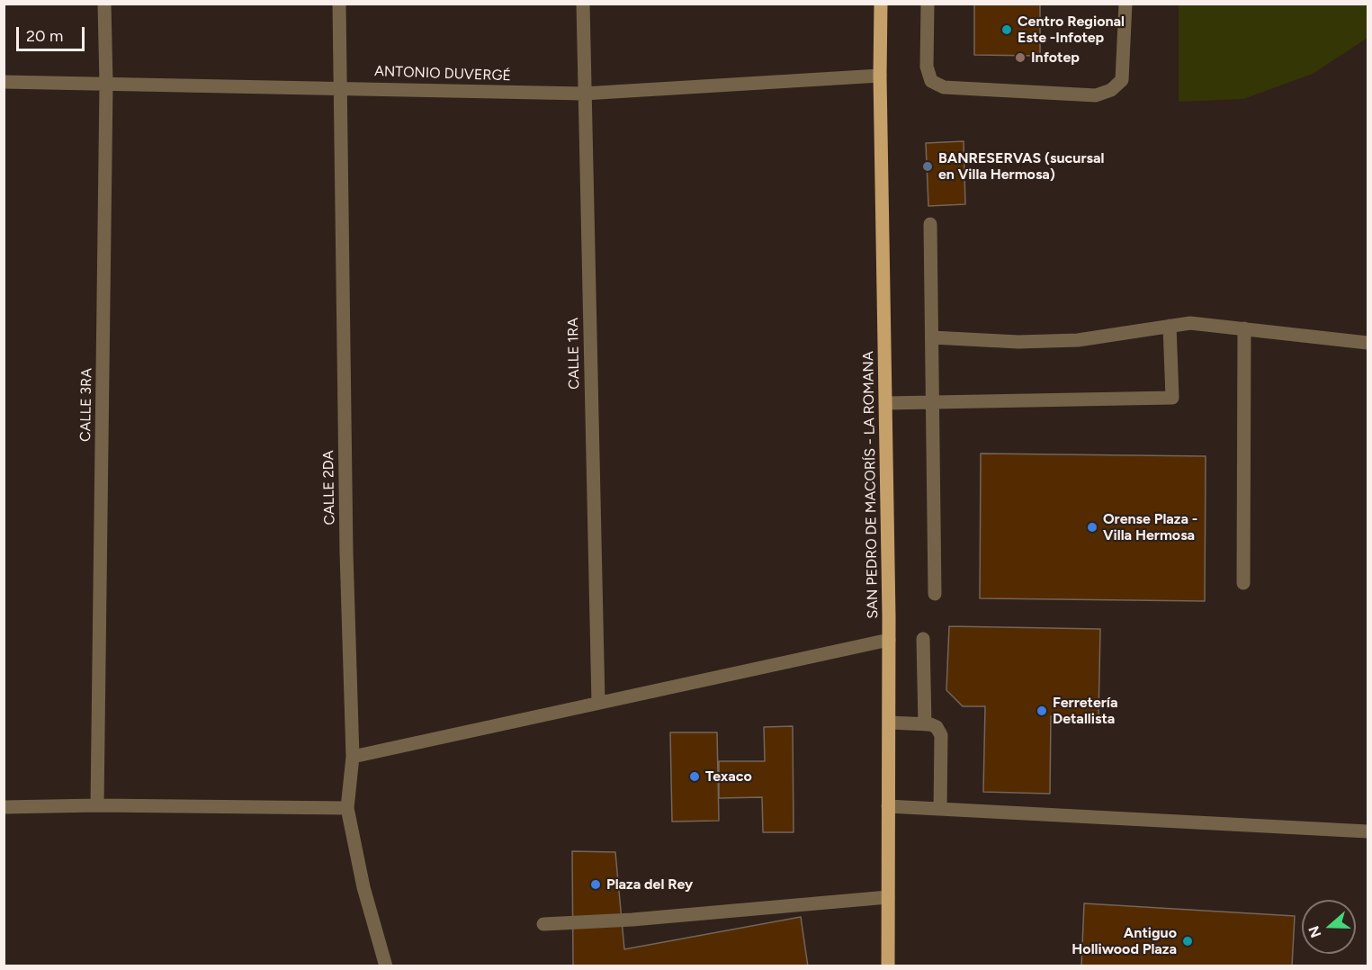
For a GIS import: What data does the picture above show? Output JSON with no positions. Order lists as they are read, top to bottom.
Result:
{
  "streets": {
    "main road": ["SAN PEDRO DE MACORÍS - LA ROMANA"],
    "street": [
      "ANTONIO DUVERGÉ",
      "CALLE 1RA",
      "CALLE 3RA",
      "CALLE 2DA"
    ]
  },
  "crossings": [
    ["ANTONIO DUVERGÉ", "CALLE 1RA"],
    ["ANTONIO DUVERGÉ", "CALLE 3RA"],
    ["ANTONIO DUVERGÉ", "SAN PEDRO DE MACORÍS - LA ROMANA"],
    ["ANTONIO DUVERGÉ", "CALLE 2DA"]
  ],
  "places": [
    "Centro Regional Este -Infotep",
    "Infotep",
    "BANRESERVAS (sucursal en Villa Hermosa)",
    "Orense Plaza - Villa Hermosa",
    "Ferretería Detallista",
    "Texaco",
    "Plaza del Rey",
    "Antiguo Holliwood Plaza"
  ],
  "scale_bar": "20 m",
  "north": "left"
}
